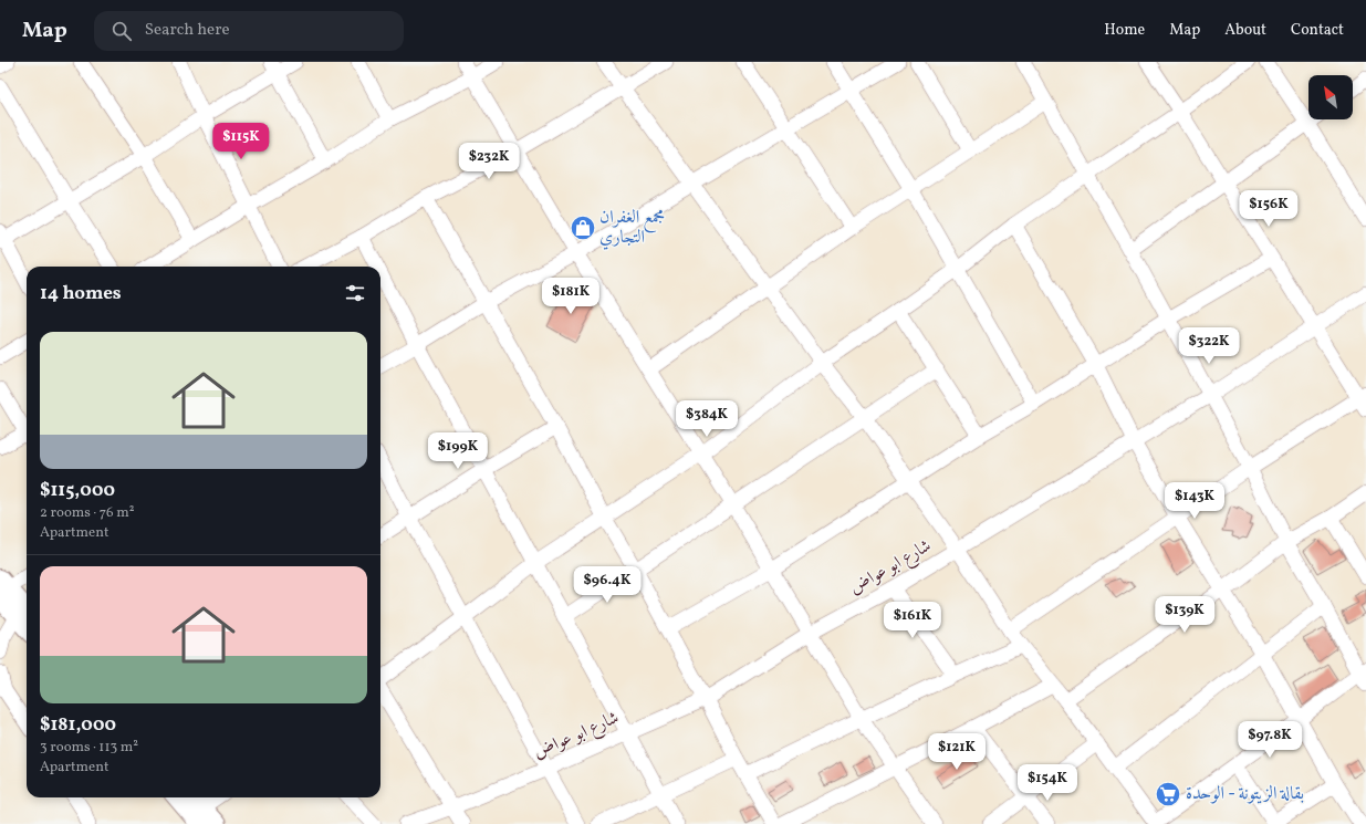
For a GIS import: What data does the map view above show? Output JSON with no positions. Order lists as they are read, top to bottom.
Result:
{
  "streets": {
    "street": ["شارع ابو عواض"]
  },
  "places": {
    "shop": ["مجمع الغفران التجاري"],
    "supermarket": ["بقالة الزيتونة - الوحدة"]
  },
  "north": "top left",
  "page": {
    "header": "Map",
    "search": "Search here",
    "nav": [
      "Home",
      "Map",
      "About",
      "Contact"
    ],
    "price": [
      "$115K",
      "$232K",
      "$156K",
      "$181K",
      "$322K",
      "$384K",
      "$199K",
      "$143K",
      "$96.4K",
      "$139K",
      "$161K",
      "$97.8K",
      "$121K",
      "$154K"
    ],
    "heading": "14 homes",
    "list": [
      {
        "name": "$115,000",
        "note": "2 rooms · 76 m² · Apartment"
      },
      {
        "name": "$181,000",
        "note": "3 rooms · 113 m² · Apartment"
      }
    ]
  }
}
